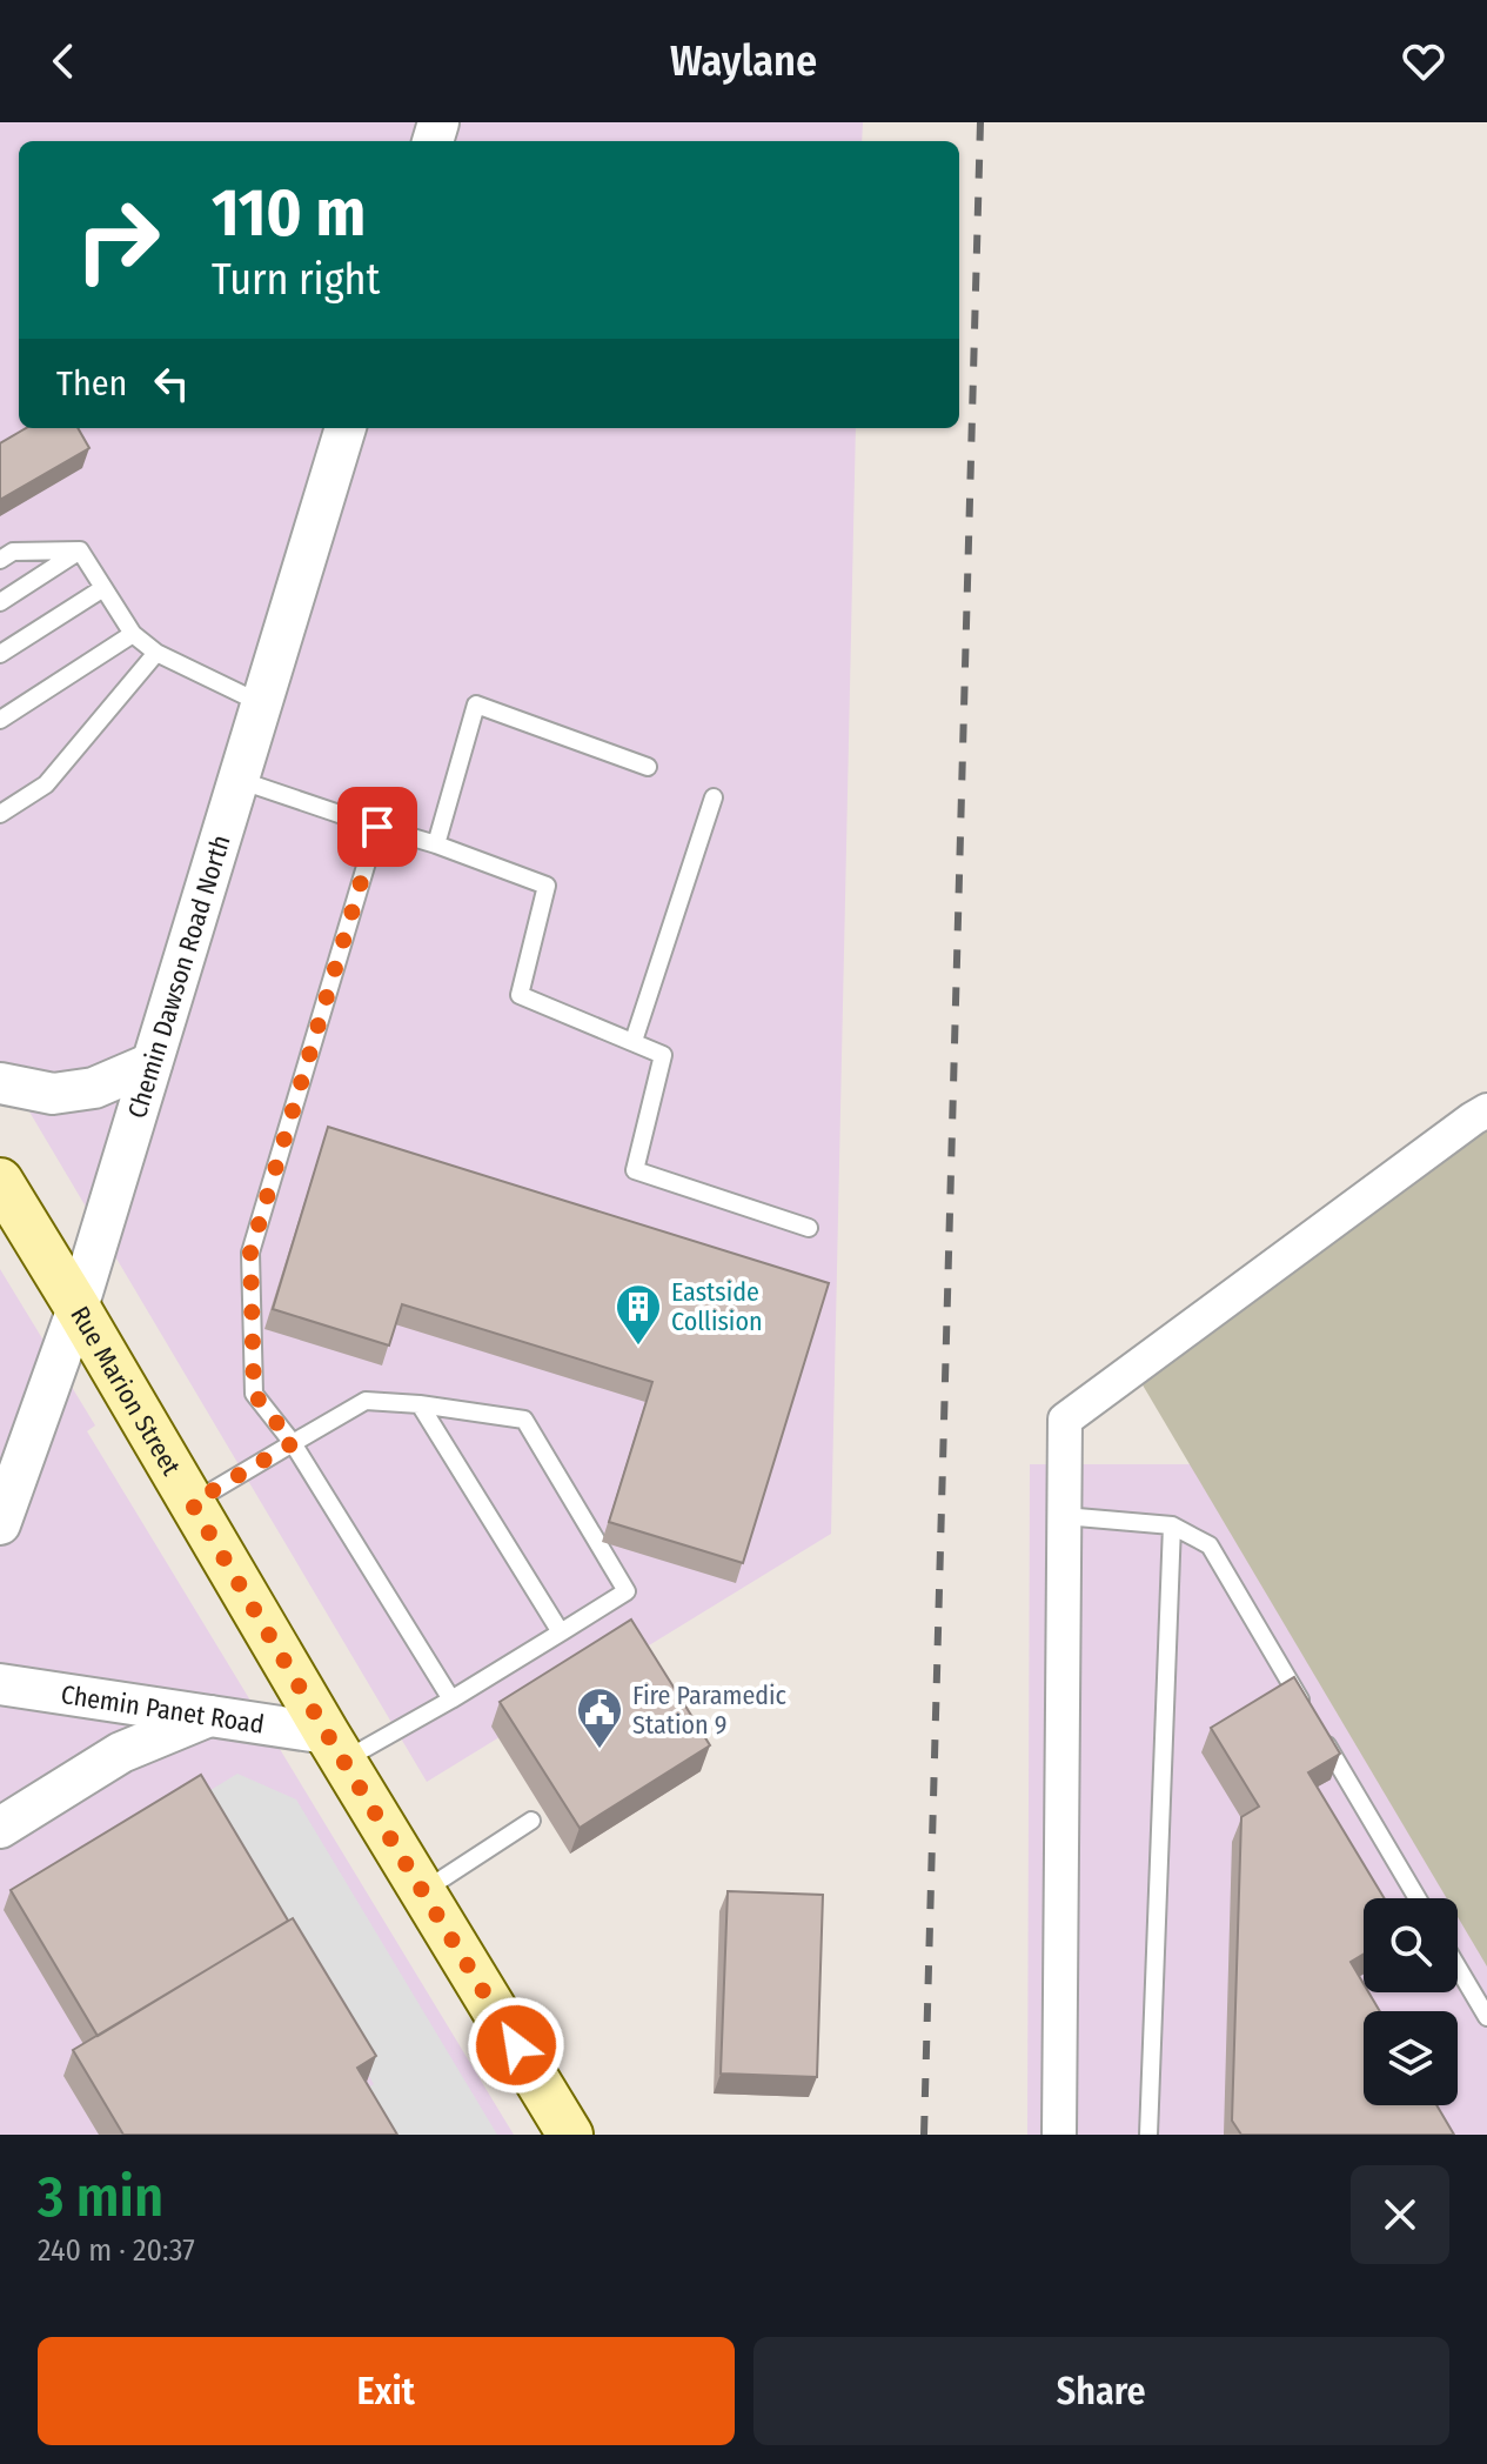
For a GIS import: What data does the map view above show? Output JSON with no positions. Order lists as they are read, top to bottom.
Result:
{
  "streets": {
    "main road": ["Rue Marion Street"],
    "street": ["Chemin Dawson Road North", "Chemin Panet Road"]
  },
  "crossings": [
    ["Chemin Dawson Road North", "Rue Marion Street"],
    ["Rue Marion Street", "Chemin Panet Road"]
  ],
  "places": {
    "building": ["Eastside Collision"],
    "public building": ["Fire Paramedic Station 9"]
  },
  "page": {
    "header": "Waylane",
    "turn": ["110 m", "Turn right"],
    "then": "Then",
    "heading": ["3 min", "240 m · 20:37"],
    "buttons": ["Exit", "Share"]
  }
}
